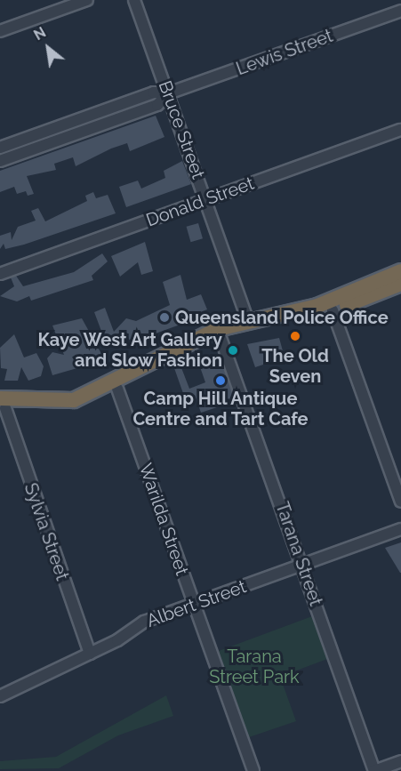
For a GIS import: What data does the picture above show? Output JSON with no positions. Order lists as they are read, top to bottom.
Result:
{
  "streets": {
    "street": [
      "Lewis Street",
      "Bruce Street",
      "Donald Street",
      "Warilda Street",
      "Sylvia Street",
      "Tarana Street",
      "Albert Street"
    ]
  },
  "crossings": [
    ["Lewis Street", "Bruce Street"],
    ["Bruce Street", "Donald Street"],
    ["Warilda Street", "Albert Street"],
    ["Sylvia Street", "Albert Street"],
    ["Tarana Street", "Albert Street"]
  ],
  "parks": ["Tarana Street Park"],
  "places": [
    "Queensland Police Office",
    "The Old Seven",
    "Kaye West Art Gallery and Slow Fashion",
    "Camp Hill Antique Centre and Tart Cafe"
  ],
  "north": "top left"
}
